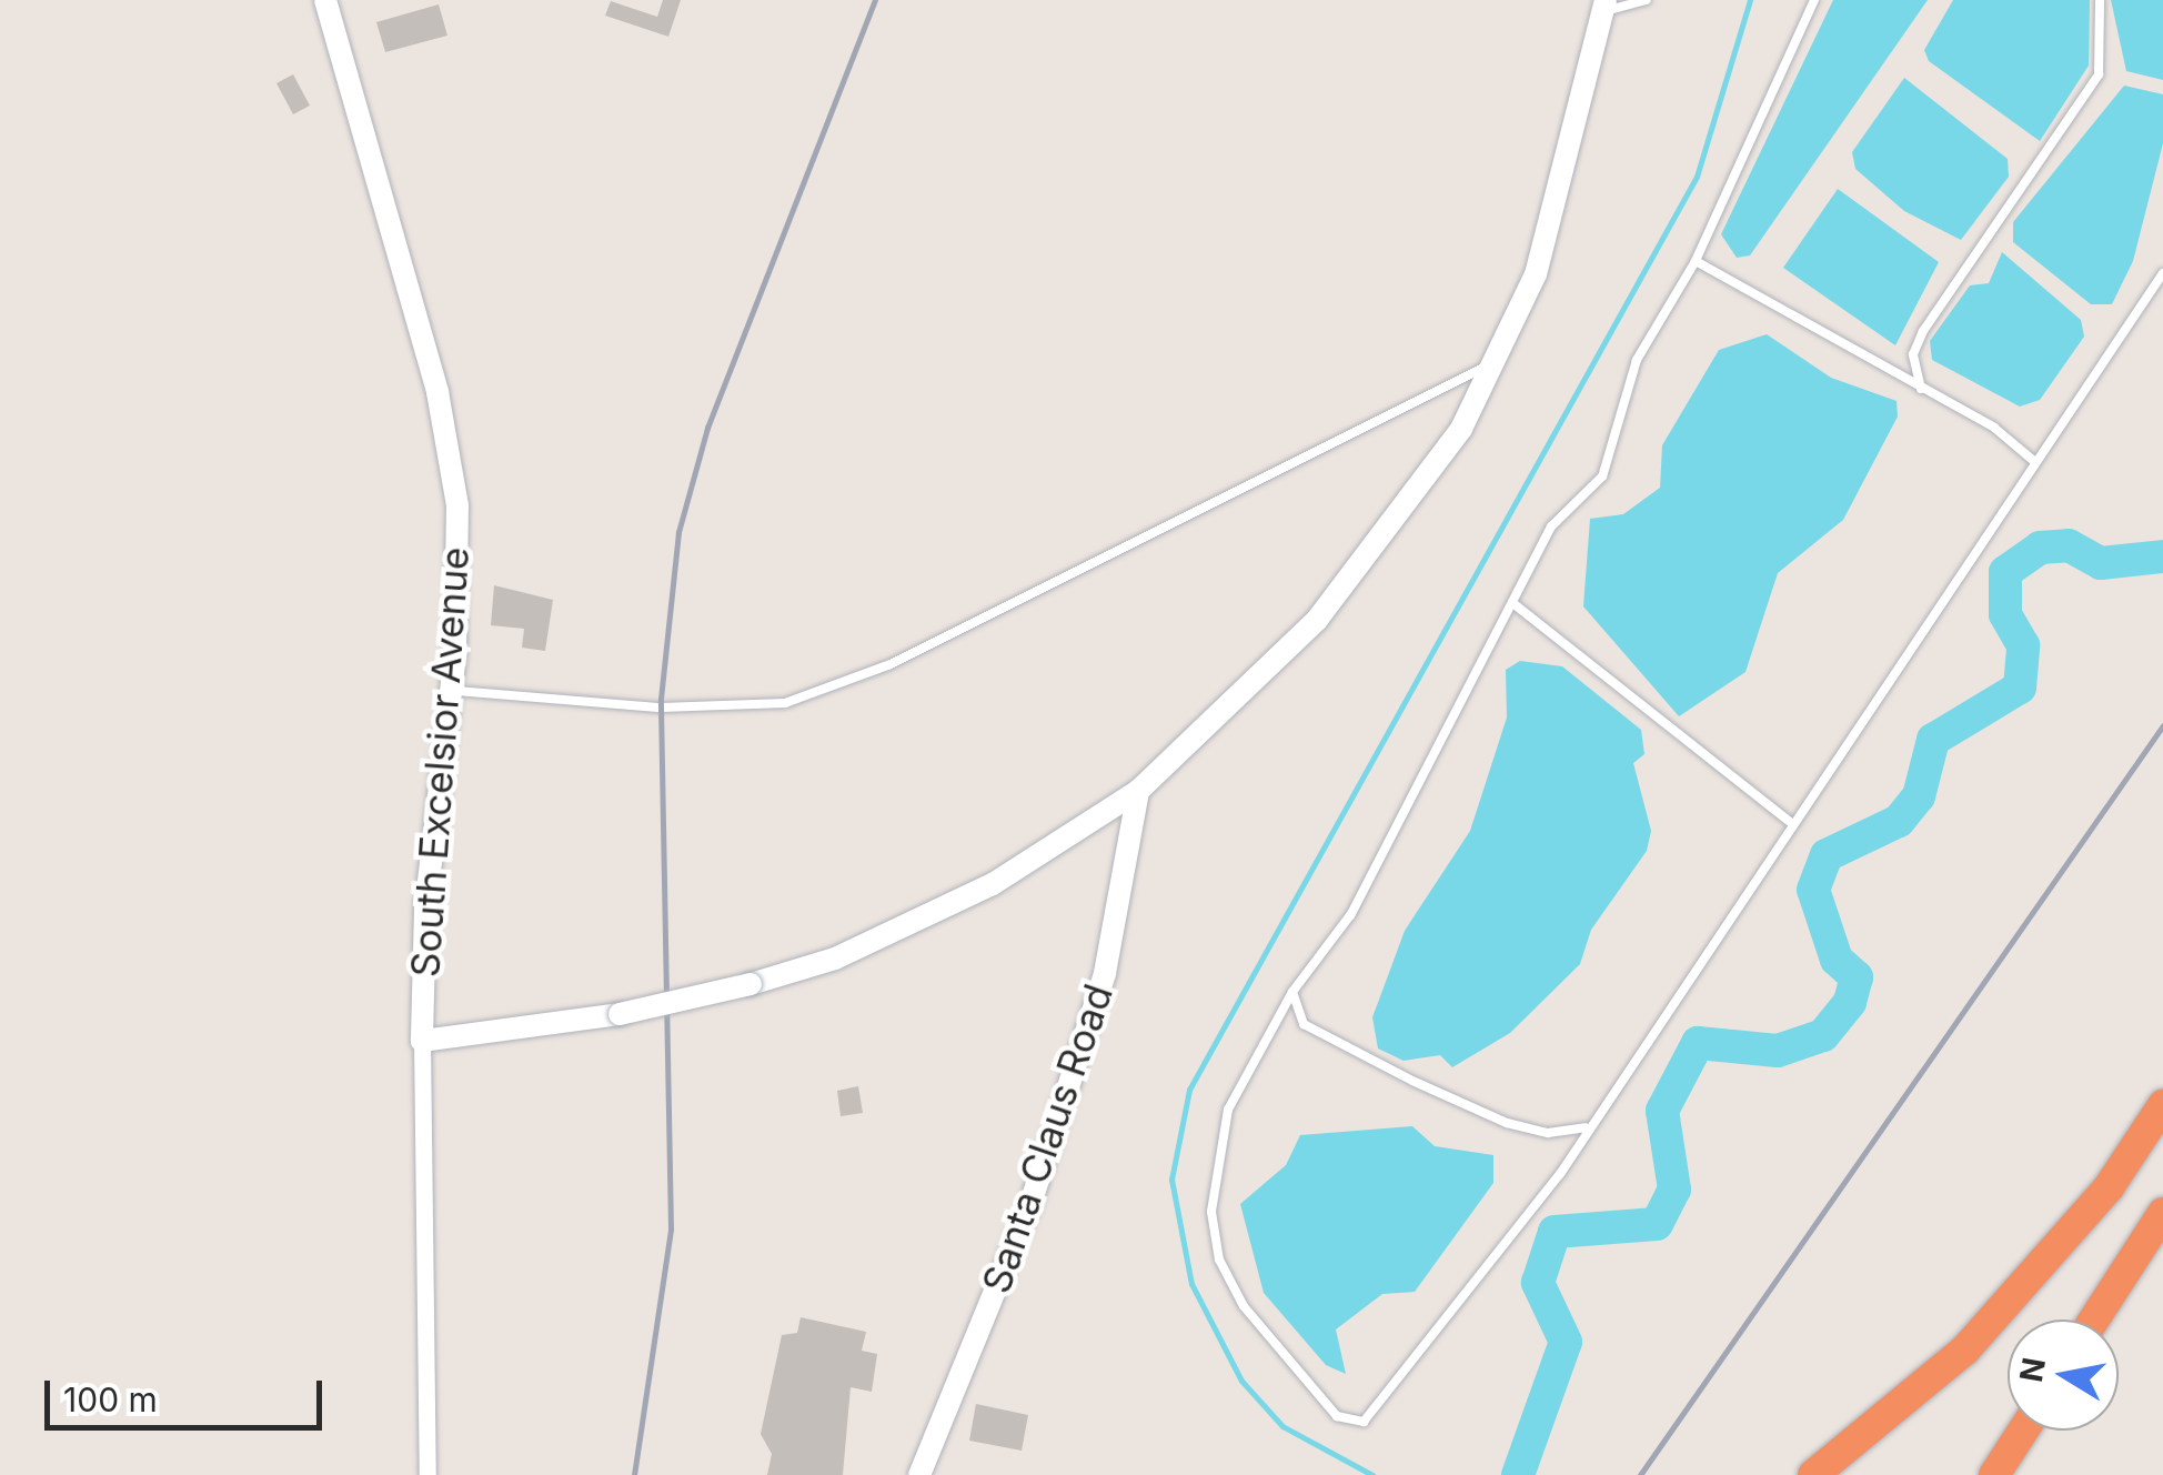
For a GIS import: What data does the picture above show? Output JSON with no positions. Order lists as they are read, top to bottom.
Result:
{
  "streets": {
    "street": ["South Excelsior Avenue", "Santa Claus Road"]
  },
  "scale_bar": "100 m",
  "north": "left"
}
